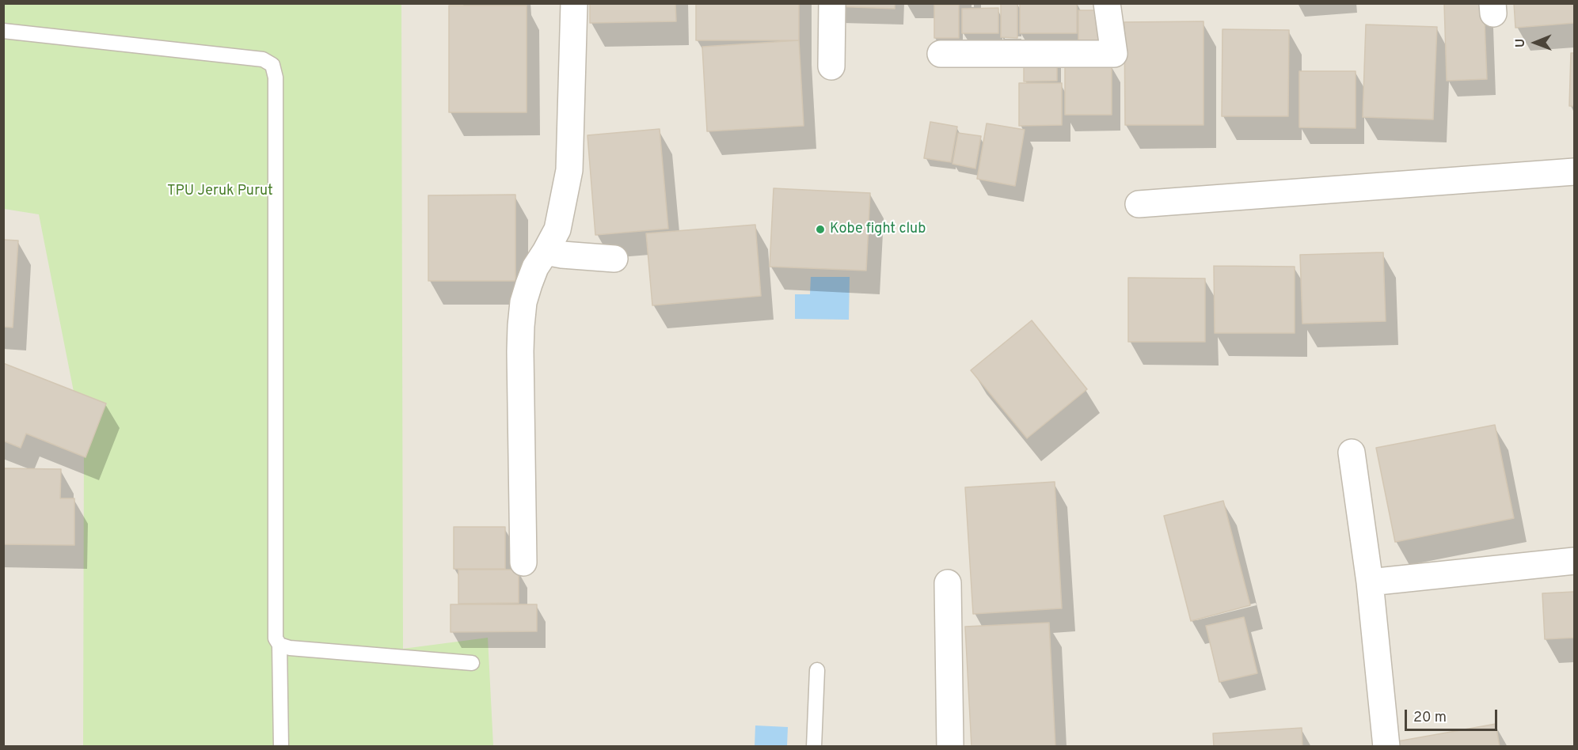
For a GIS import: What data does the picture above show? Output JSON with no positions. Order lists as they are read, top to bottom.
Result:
{
  "parks": ["TPU Jeruk Purut"],
  "places": ["Kobe fight club"],
  "scale_bar": "20 m",
  "north": "left"
}
